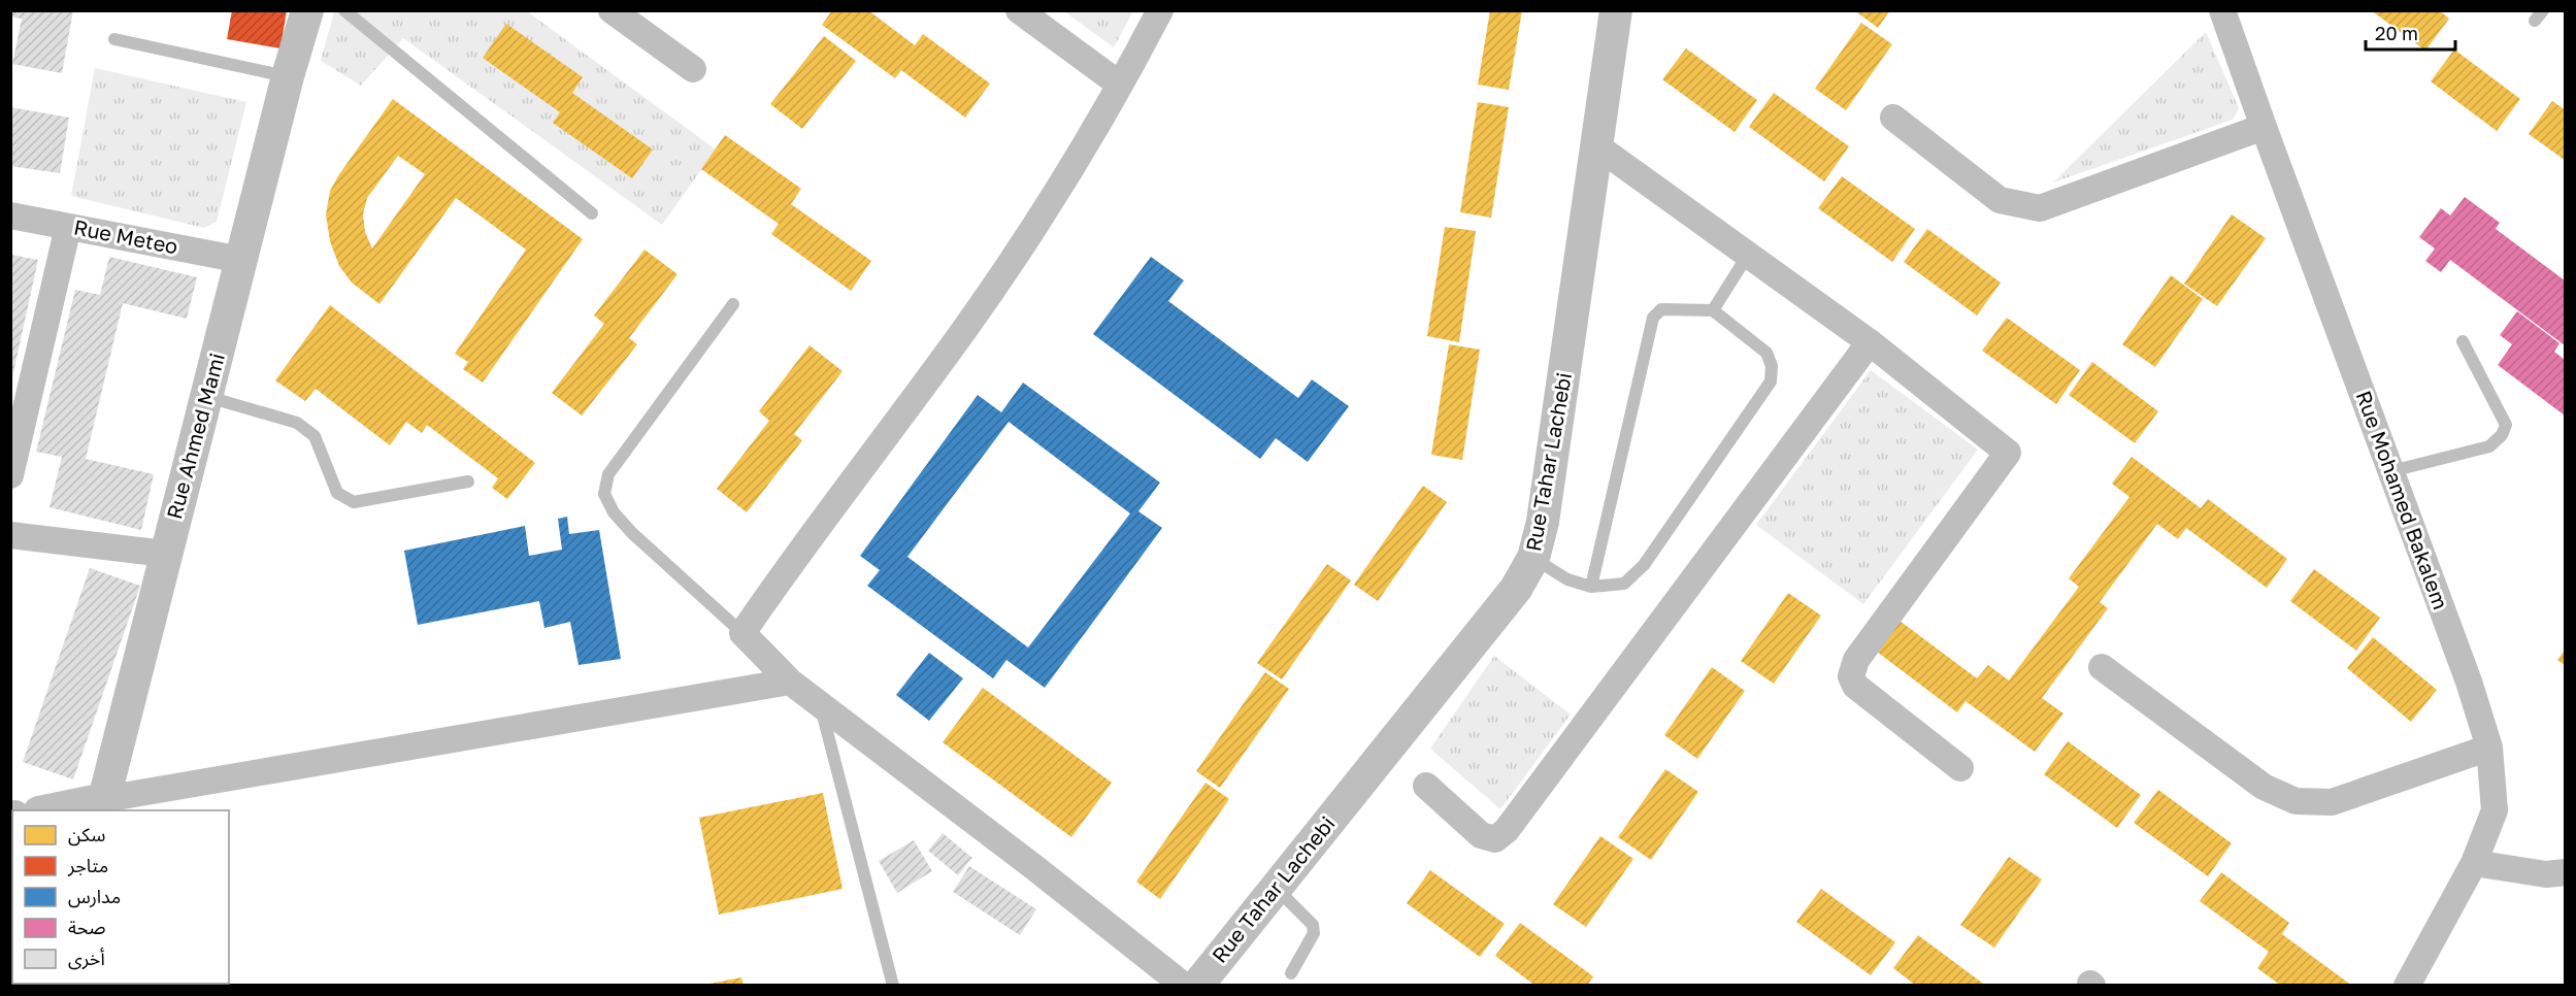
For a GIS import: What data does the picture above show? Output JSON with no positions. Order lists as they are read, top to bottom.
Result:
{
  "streets": {
    "street": [
      "Rue Meteo",
      "Rue Ahmed Mami",
      "Rue Tahar Lachebi",
      "Rue Mohamed Bakalem"
    ]
  },
  "crossings": [
    ["Rue Meteo", "Rue Ahmed Mami"]
  ],
  "legend": [
    "سكن",
    "متاجر",
    "مدارس",
    "صحة",
    "أخرى"
  ],
  "scale_bar": "20 m"
}
